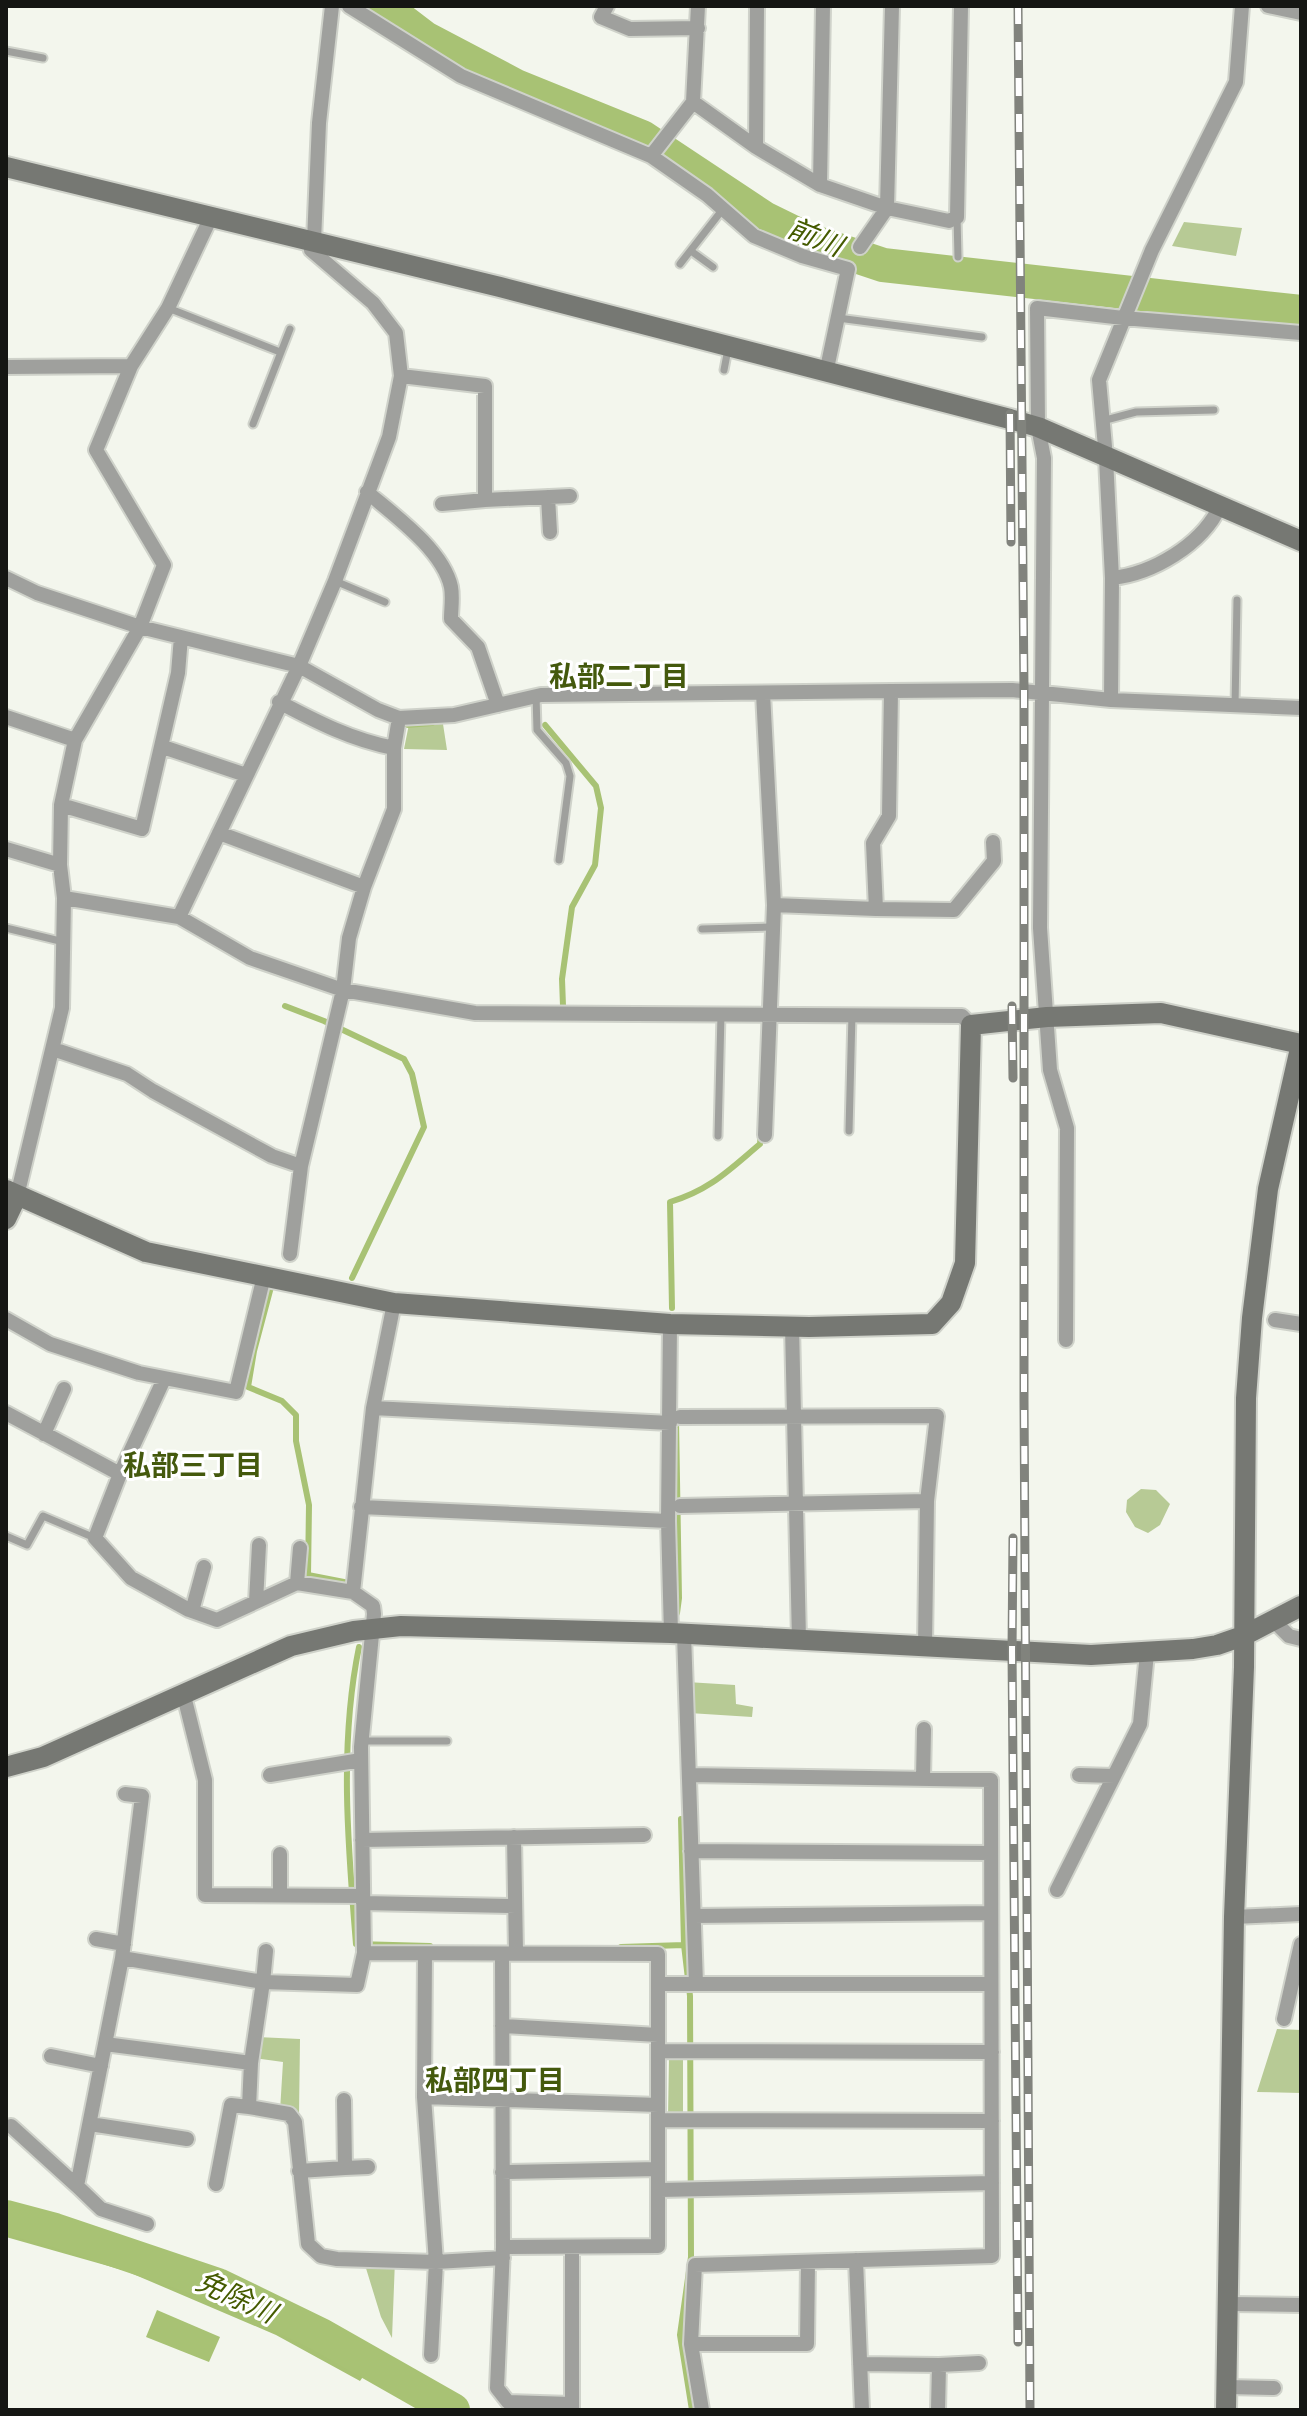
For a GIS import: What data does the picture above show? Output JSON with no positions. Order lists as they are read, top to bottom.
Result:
{
  "districts": ["私部二丁目", "私部三丁目", "私部四丁目"],
  "water": ["前川", "免除川"]
}
